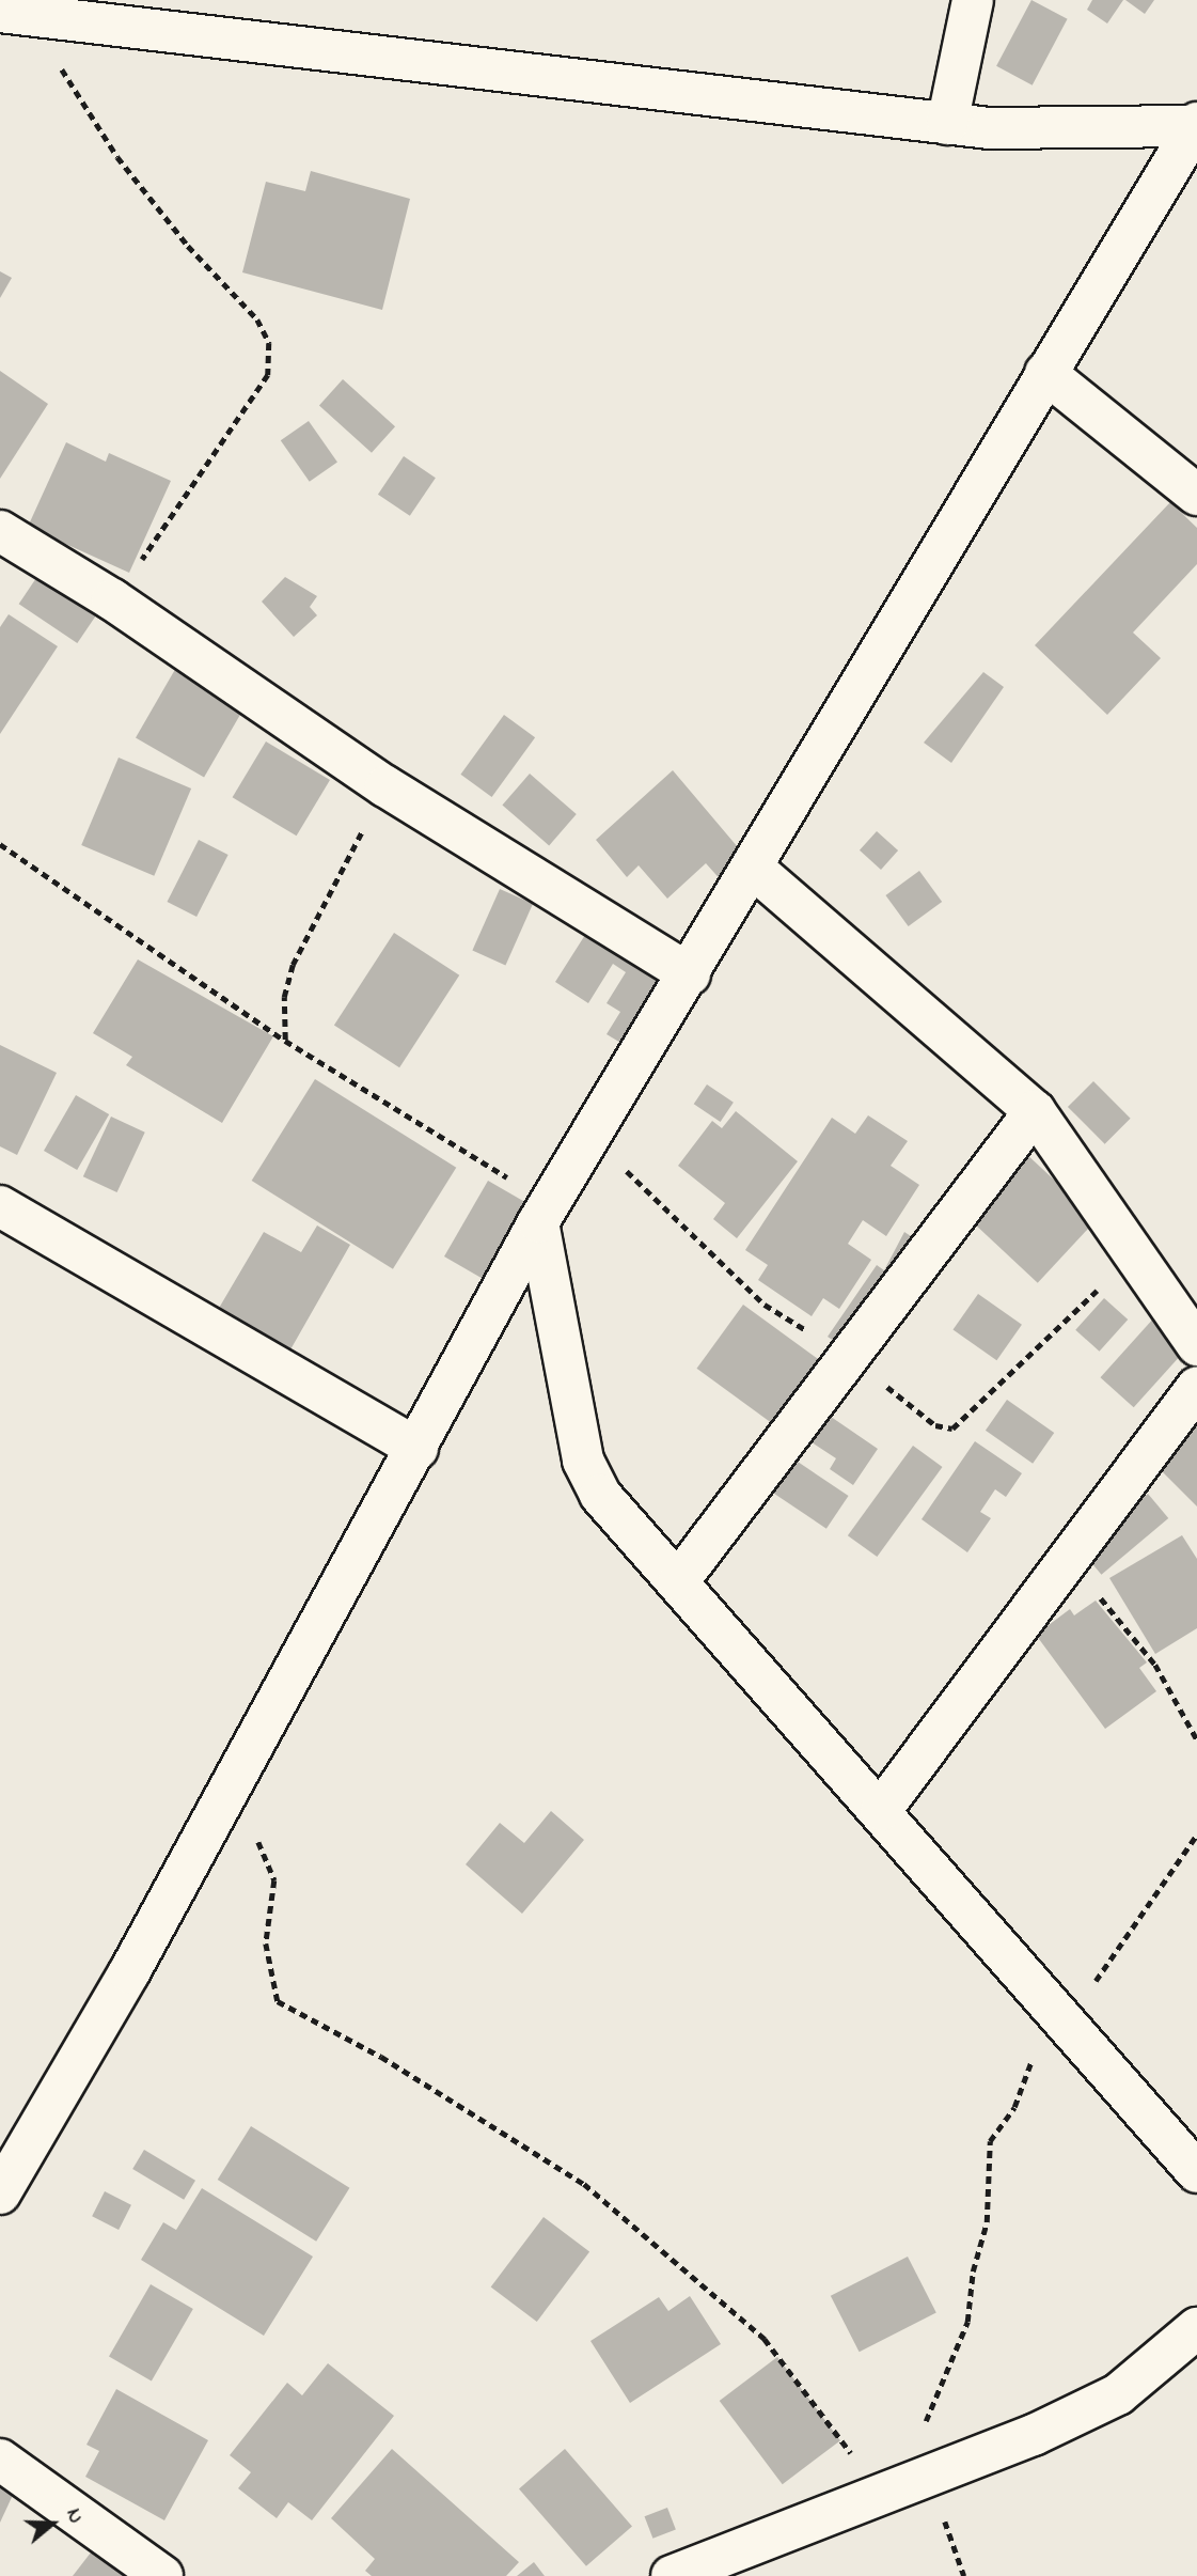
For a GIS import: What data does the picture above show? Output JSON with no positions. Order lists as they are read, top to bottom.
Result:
{
  "north": "right"
}
